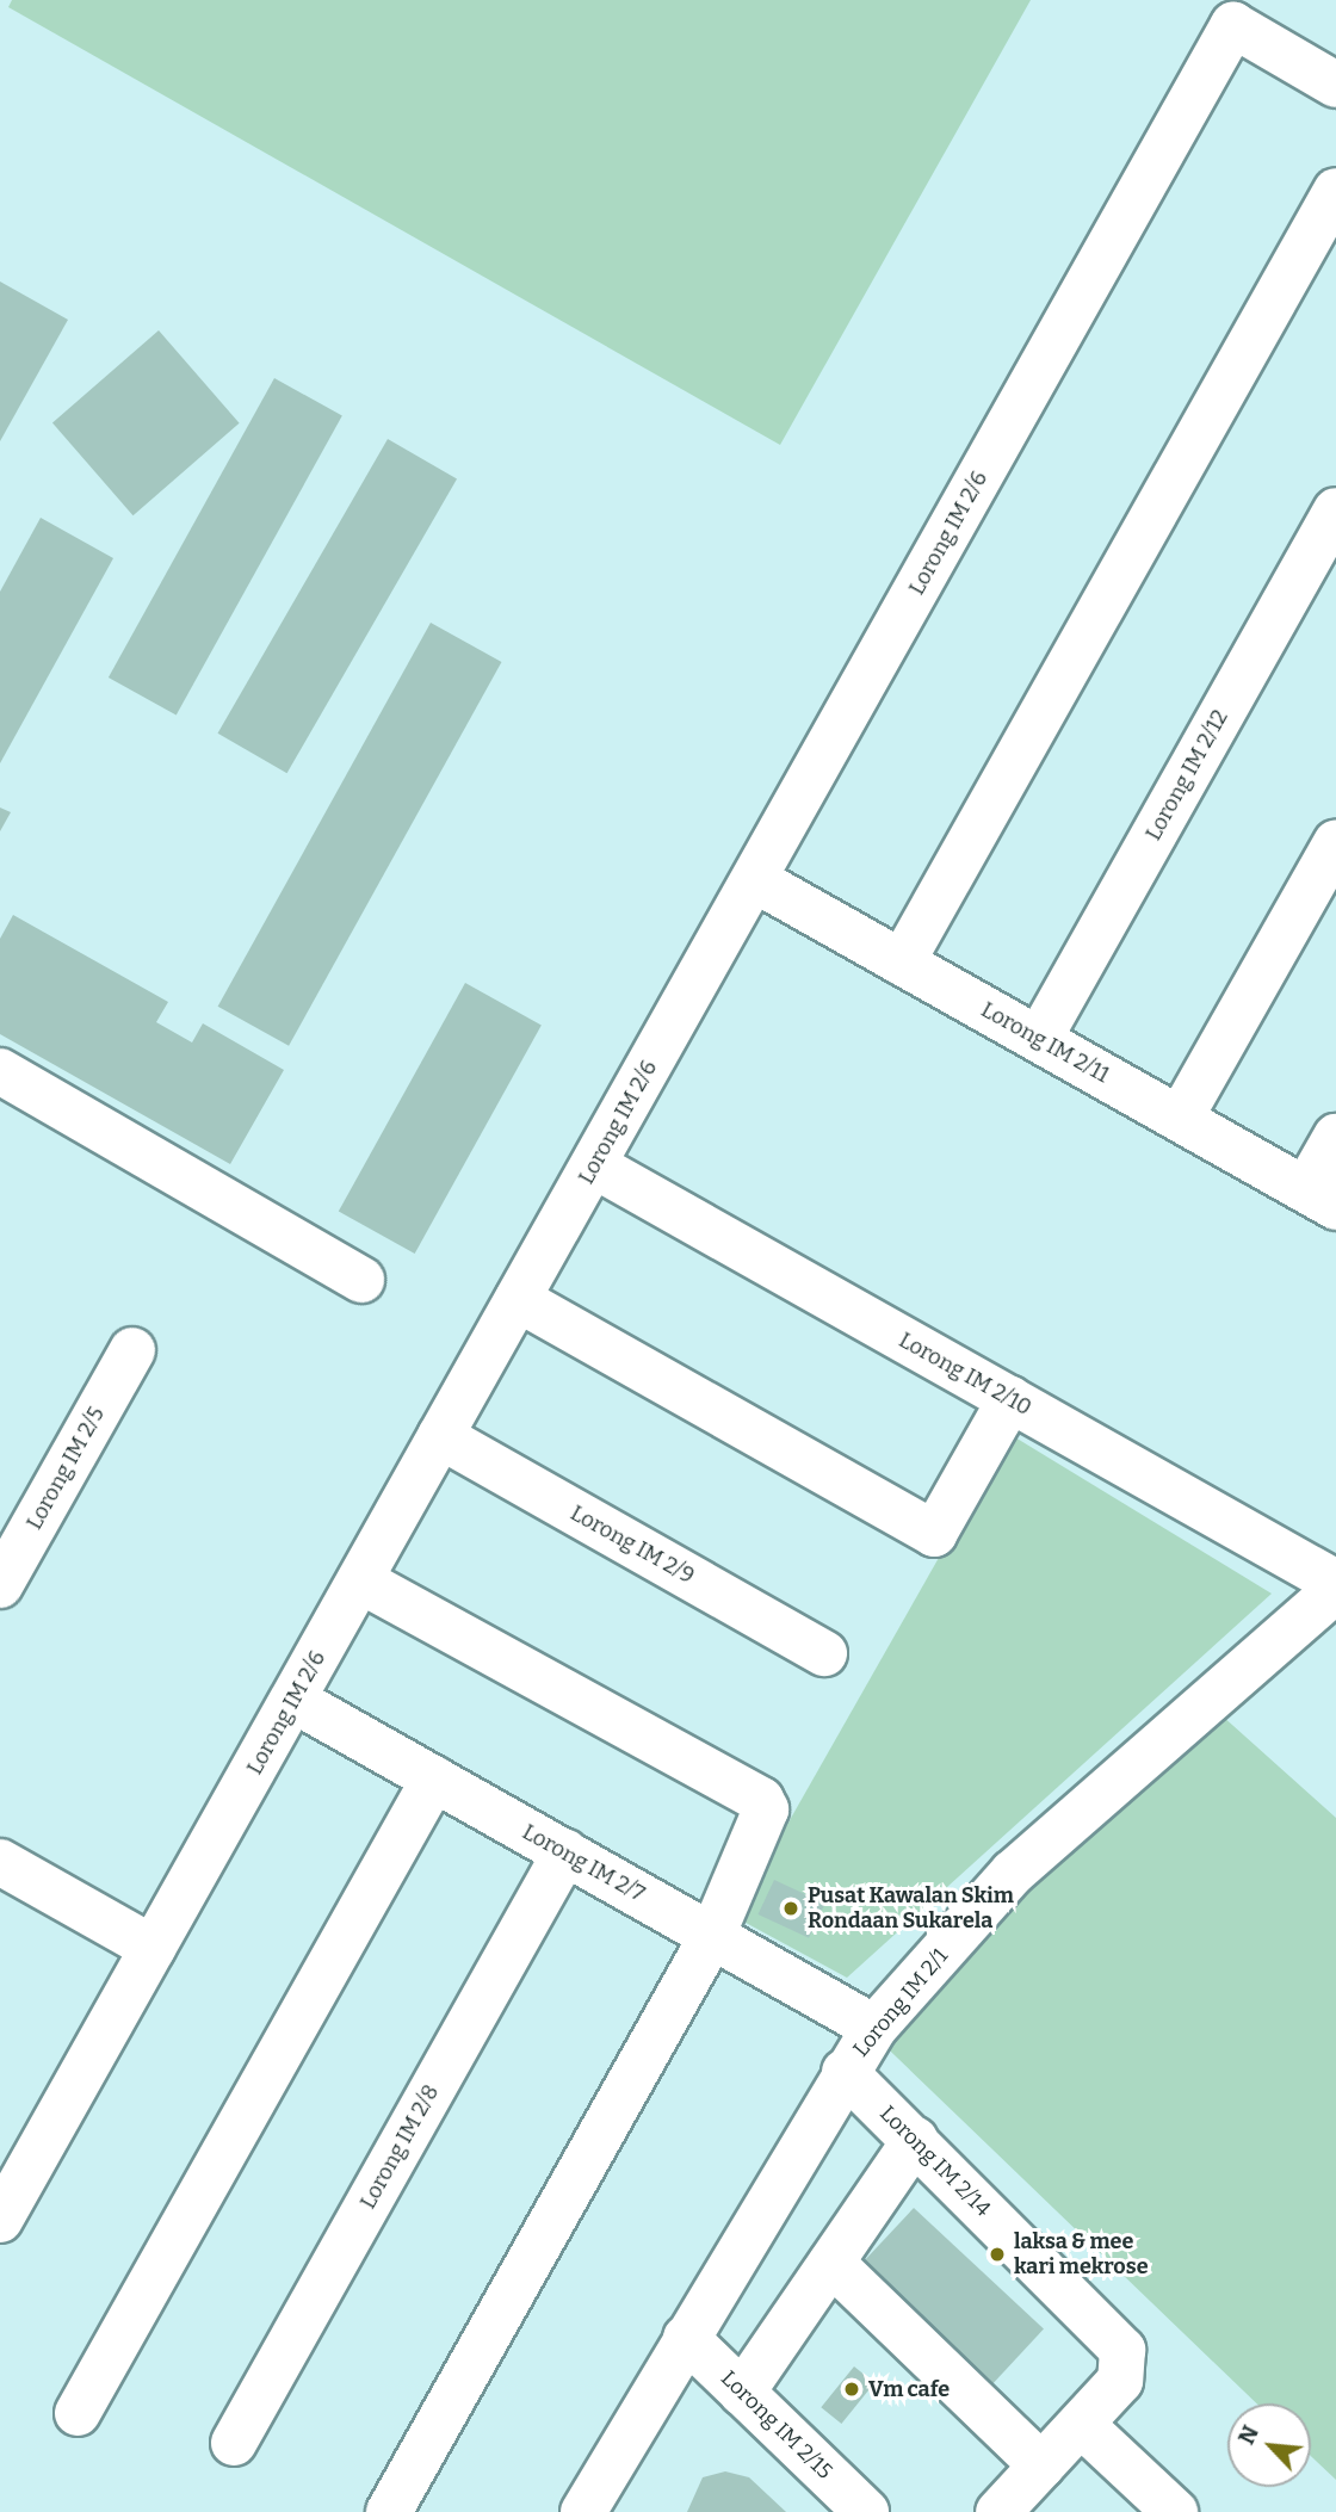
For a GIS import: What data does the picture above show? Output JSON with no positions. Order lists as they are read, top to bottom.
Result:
{
  "streets": {
    "street": [
      "Lorong IM 2/6",
      "Lorong IM 2/12",
      "Lorong IM 2/11",
      "Lorong IM 2/10",
      "Lorong IM 2/5",
      "Lorong IM 2/9",
      "Lorong IM 2/7",
      "Lorong IM 2/1",
      "Lorong IM 2/8",
      "Lorong IM 2/14",
      "Lorong IM 2/15"
    ]
  },
  "crossings": [
    ["Lorong IM 2/6", "Lorong IM 2/11"],
    ["Lorong IM 2/6", "Lorong IM 2/10"],
    ["Lorong IM 2/6", "Lorong IM 2/9"],
    ["Lorong IM 2/6", "Lorong IM 2/7"],
    ["Lorong IM 2/12", "Lorong IM 2/11"],
    ["Lorong IM 2/7", "Lorong IM 2/1"],
    ["Lorong IM 2/7", "Lorong IM 2/8"],
    ["Lorong IM 2/1", "Lorong IM 2/14"],
    ["Lorong IM 2/1", "Lorong IM 2/15"]
  ],
  "places": ["Pusat Kawalan Skim Rondaan Sukarela", "laksa & mee kari mekrose", "Vm cafe"],
  "north": "top left"
}
